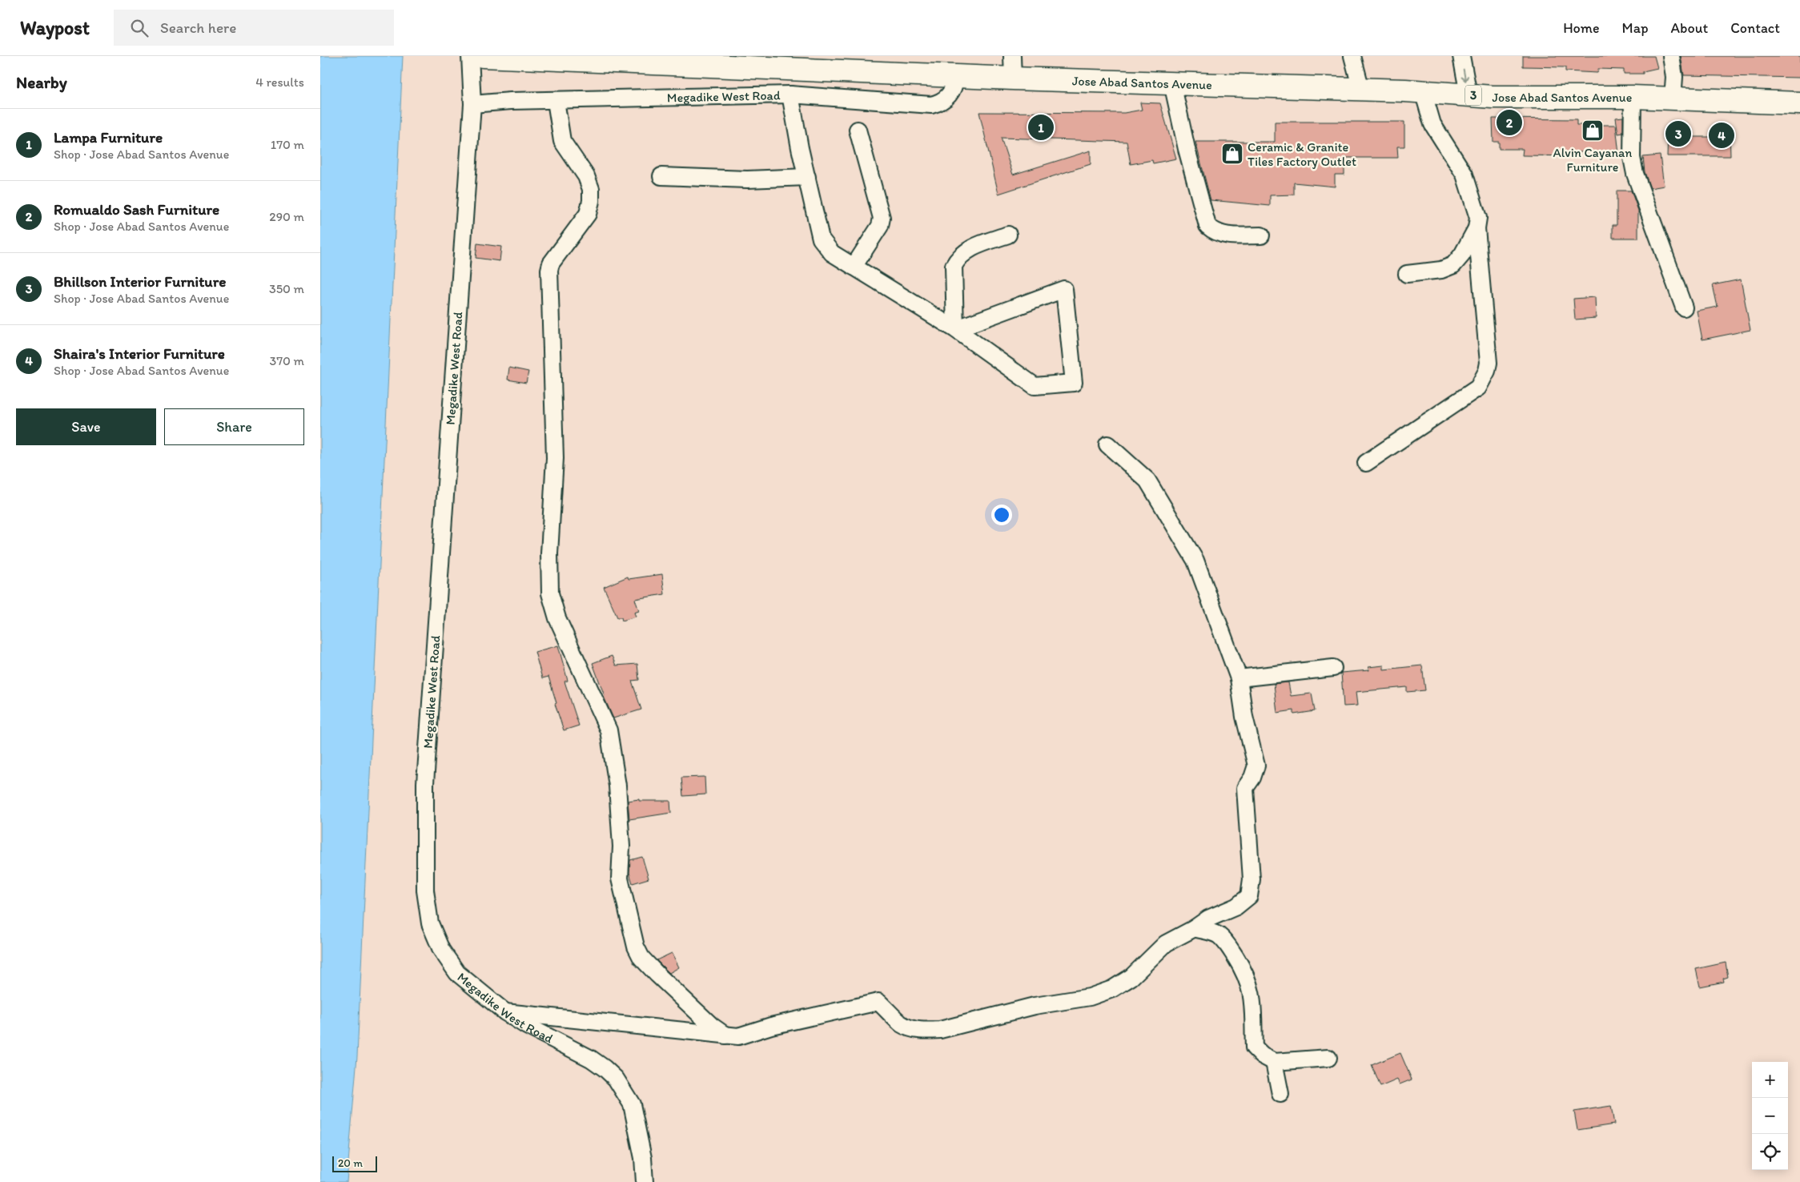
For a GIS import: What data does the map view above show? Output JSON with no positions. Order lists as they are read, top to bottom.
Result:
{
  "streets": {
    "highway": ["Jose Abad Santos Avenue", "3"],
    "street": ["Megadike West Road"]
  },
  "crossings": [
    ["Jose Abad Santos Avenue", "Megadike West Road"]
  ],
  "places": {
    "shop": ["Alvin Cayanan Furniture", "Ceramic & Granite Tiles Factory Outlet"]
  },
  "scale_bar": "20 m",
  "page": {
    "header": "Waypost",
    "search": "Search here",
    "nav": [
      "Home",
      "Map",
      "About",
      "Contact"
    ],
    "heading": ["Nearby", "4 results"],
    "list": [
      {
        "mark": "1",
        "name": "Lampa Furniture",
        "note": "Shop · Jose Abad Santos Avenue",
        "value": "170 m"
      },
      {
        "mark": "2",
        "name": "Romualdo Sash Furniture",
        "note": "Shop · Jose Abad Santos Avenue",
        "value": "290 m"
      },
      {
        "mark": "3",
        "name": "Bhillson Interior Furniture",
        "note": "Shop · Jose Abad Santos Avenue",
        "value": "350 m"
      },
      {
        "mark": "4",
        "name": "Shaira's Interior Furniture",
        "note": "Shop · Jose Abad Santos Avenue",
        "value": "370 m"
      }
    ],
    "pins": [
      "2",
      "1",
      "3",
      "4"
    ],
    "buttons": ["Save", "Share"],
    "map_buttons": ["+", "−"],
    "scale": "20 m"
  }
}
